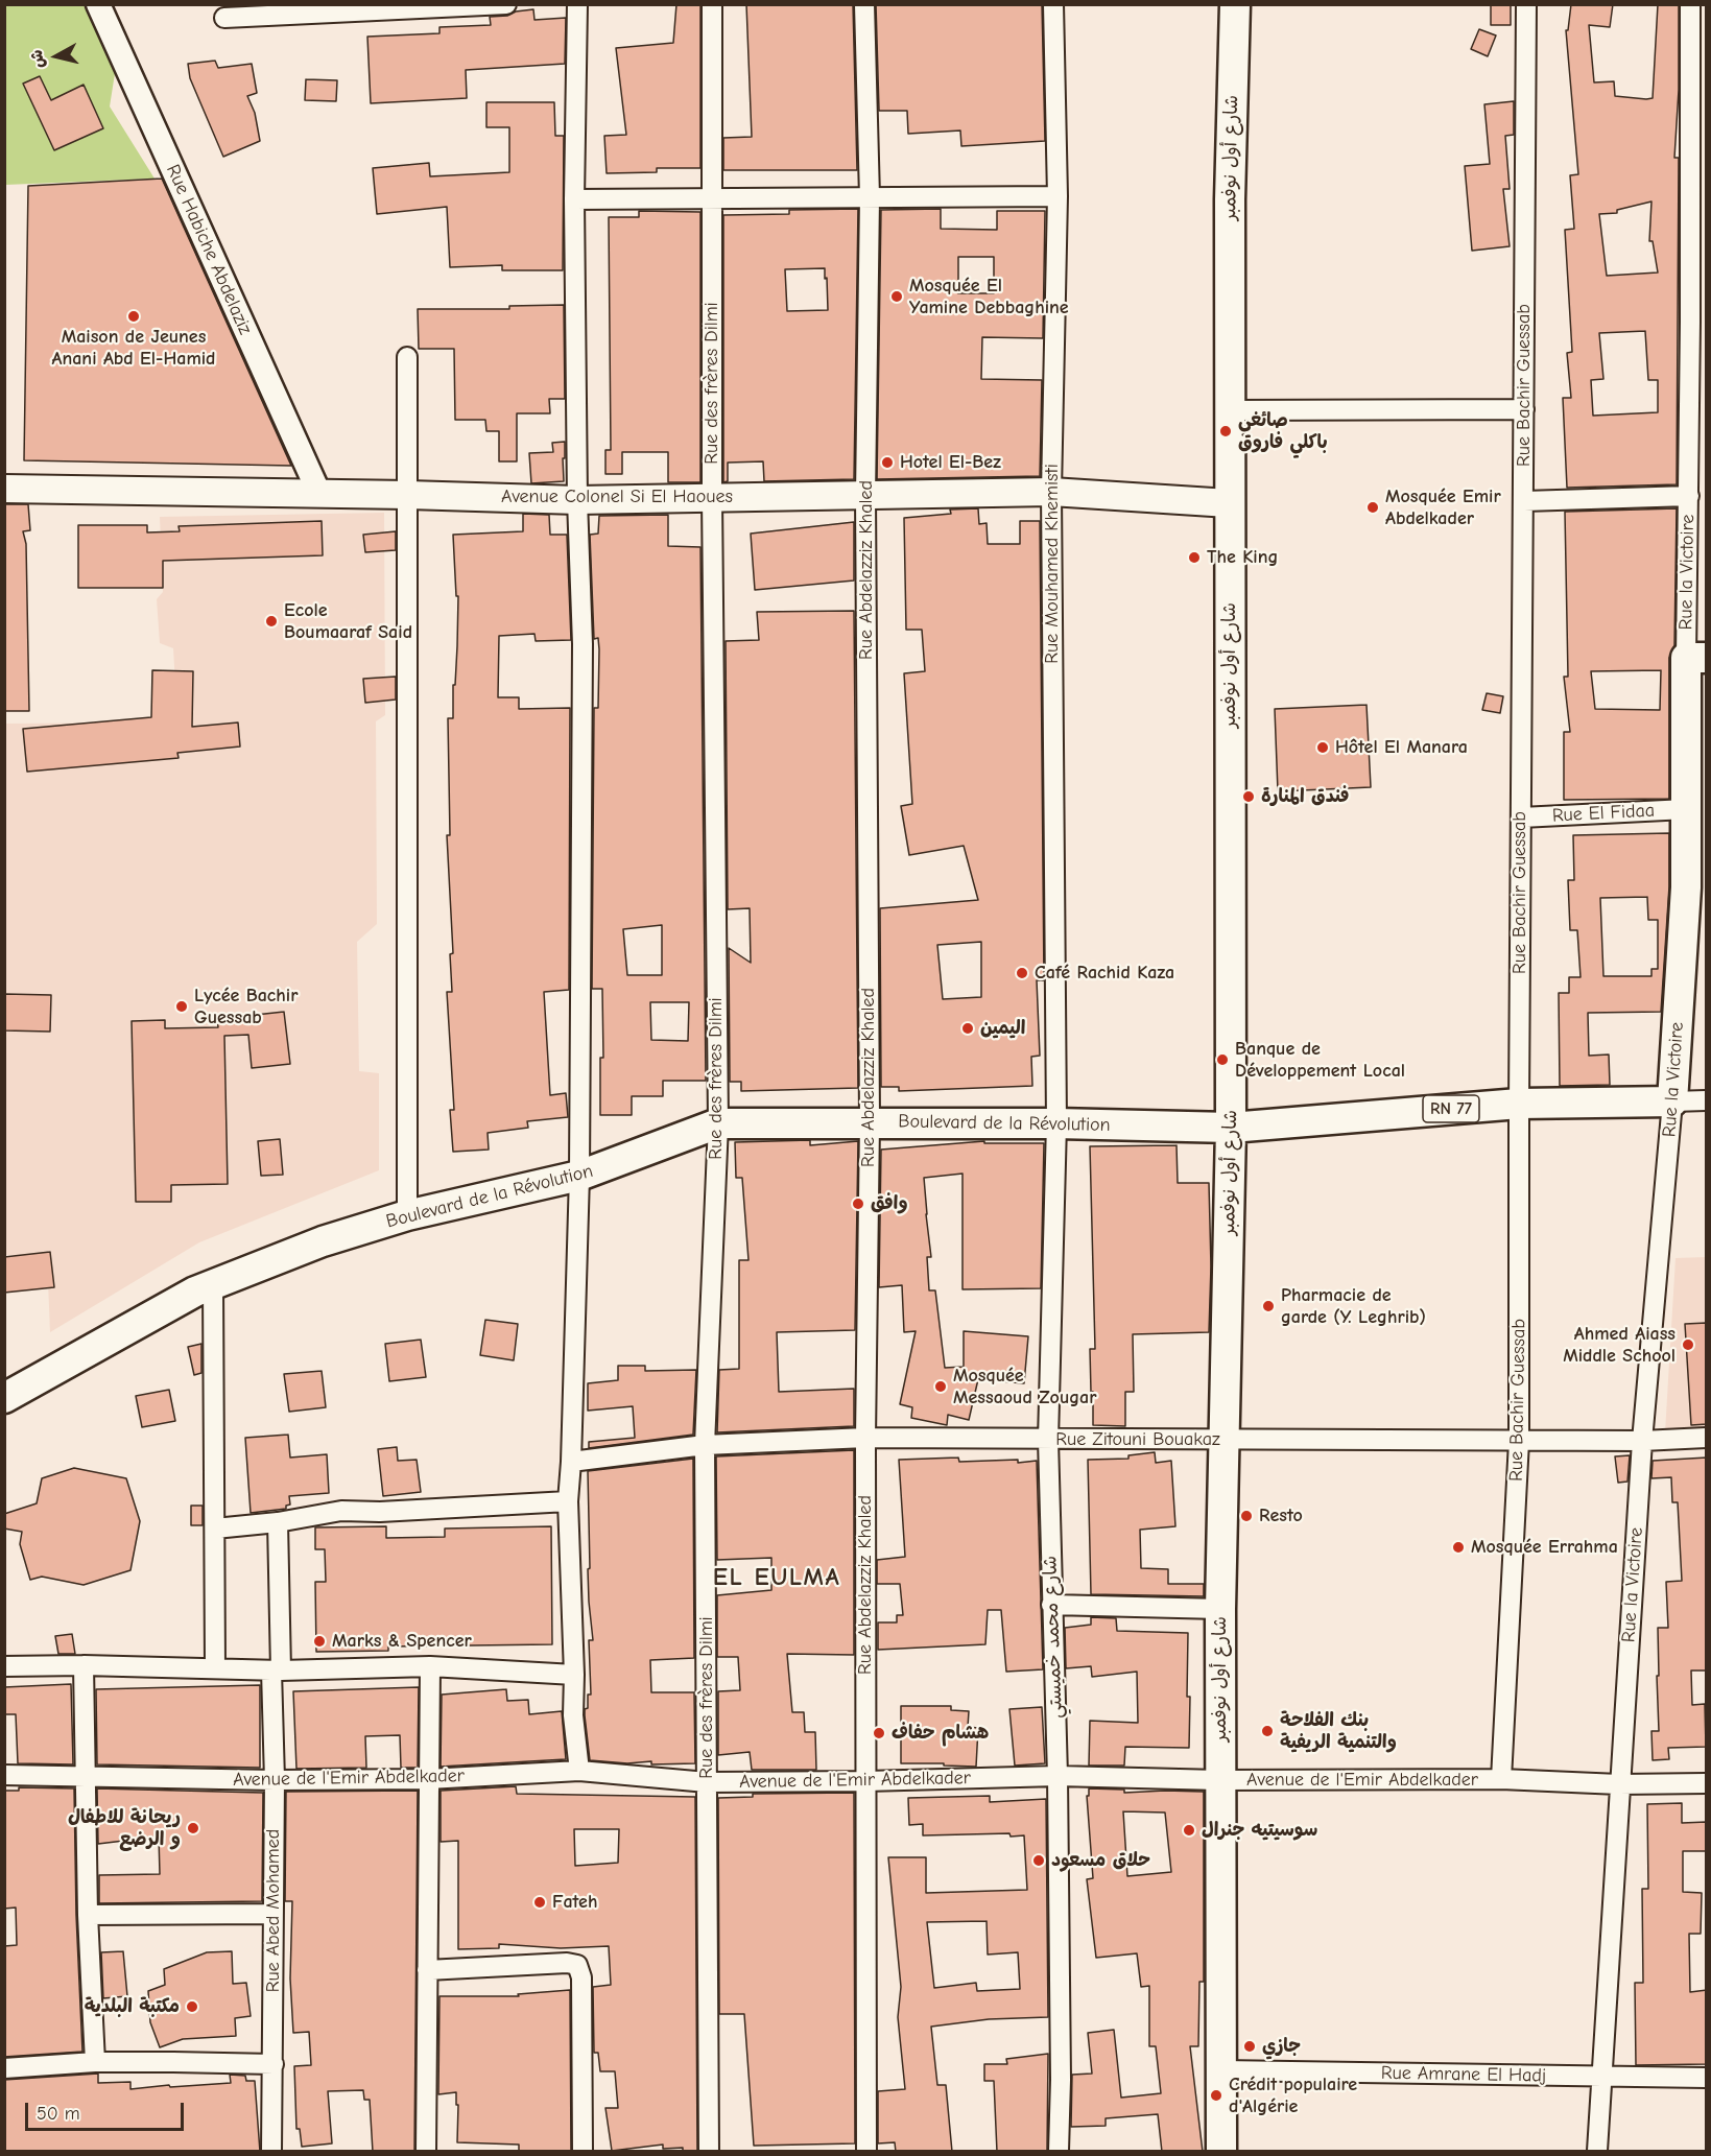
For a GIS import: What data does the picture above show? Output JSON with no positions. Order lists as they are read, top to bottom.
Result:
{
  "streets": {
    "main road": [
      "شارع أول نوفمبر",
      "Avenue Colonel Si El Haoues",
      "Rue la Victoire",
      "RN 77",
      "Boulevard de la Révolution"
    ],
    "street": [
      "Rue Habiche Abdelaziz",
      "Rue des frères Dilmi",
      "Rue Bachir Guessab",
      "Rue Mouhamed Khemisti",
      "Rue Abdelazziz Khaled",
      "Rue El Fidaa",
      "Rue Zitouni Bouakaz",
      "شارع محمد خميستي",
      "Avenue de l'Emir Abdelkader",
      "Rue Abed Mohamed",
      "Rue Amrane El Hadj"
    ]
  },
  "crossings": [
    ["شارع أول نوفمبر", "Avenue Colonel Si El Haoues"],
    ["شارع أول نوفمبر", "RN 77"],
    ["شارع أول نوفمبر", "Boulevard de la Révolution"],
    ["شارع أول نوفمبر", "Rue Zitouni Bouakaz"],
    ["شارع أول نوفمبر", "Avenue de l'Emir Abdelkader"],
    ["شارع أول نوفمبر", "Rue Amrane El Hadj"],
    ["Rue Habiche Abdelaziz", "Avenue Colonel Si El Haoues"],
    ["Rue des frères Dilmi", "Avenue Colonel Si El Haoues"],
    ["Rue des frères Dilmi", "Boulevard de la Révolution"],
    ["Rue des frères Dilmi", "Rue Zitouni Bouakaz"],
    ["Rue des frères Dilmi", "Avenue de l'Emir Abdelkader"],
    ["Rue Bachir Guessab", "Rue El Fidaa"],
    ["Rue Bachir Guessab", "RN 77"],
    ["Rue Bachir Guessab", "Rue Zitouni Bouakaz"],
    ["Rue Bachir Guessab", "Avenue de l'Emir Abdelkader"],
    ["Avenue Colonel Si El Haoues", "Rue Mouhamed Khemisti"],
    ["Avenue Colonel Si El Haoues", "Rue Abdelazziz Khaled"],
    ["Rue Mouhamed Khemisti", "Boulevard de la Révolution"],
    ["Rue Mouhamed Khemisti", "شارع محمد خميستي"],
    ["Rue Abdelazziz Khaled", "Boulevard de la Révolution"],
    ["Rue Abdelazziz Khaled", "Rue Zitouni Bouakaz"],
    ["Rue Abdelazziz Khaled", "Avenue de l'Emir Abdelkader"],
    ["Rue la Victoire", "Rue El Fidaa"],
    ["Rue la Victoire", "RN 77"],
    ["Rue la Victoire", "Rue Zitouni Bouakaz"],
    ["Rue la Victoire", "Avenue de l'Emir Abdelkader"],
    ["Rue la Victoire", "Rue Amrane El Hadj"],
    ["RN 77", "Boulevard de la Révolution"],
    ["Boulevard de la Révolution", "شارع محمد خميستي"],
    ["Rue Zitouni Bouakaz", "شارع محمد خميستي"],
    ["شارع محمد خميستي", "Avenue de l'Emir Abdelkader"],
    ["Avenue de l'Emir Abdelkader", "Rue Abed Mohamed"]
  ],
  "districts": ["EL EULMA"],
  "places": [
    "Mosquée El Yamine Debbaghine",
    "Maison de Jeunes Anani Abd El-Hamid",
    "صائغي باكلي فاروق",
    "Hotel El-Bez",
    "Mosquée Emir Abdelkader",
    "The King",
    "Ecole Boumaaraf Said",
    "Hôtel El Manara",
    "فندق المنارة",
    "Café Rachid Kaza",
    "Lycée Bachir Guessab",
    "اليمين",
    "Banque de Développement Local",
    "وافق",
    "Pharmacie de garde (Y. Leghrib)",
    "Ahmed Aiass Middle School",
    "Mosquée Messaoud Zougar",
    "Resto",
    "Mosquée Errahma",
    "Marks & Spencer",
    "بنك الفلاحة والتنمية الريفية",
    "هشام حفاف",
    "ريحانة للاطفال و الرضع",
    "سوسيتيه جنرال",
    "حلاق مسعود",
    "Fateh",
    "مكتبة البلدية",
    "جازي",
    "Crédit populaire d'Algérie"
  ],
  "scale_bar": "50 m",
  "north": "left"
}
